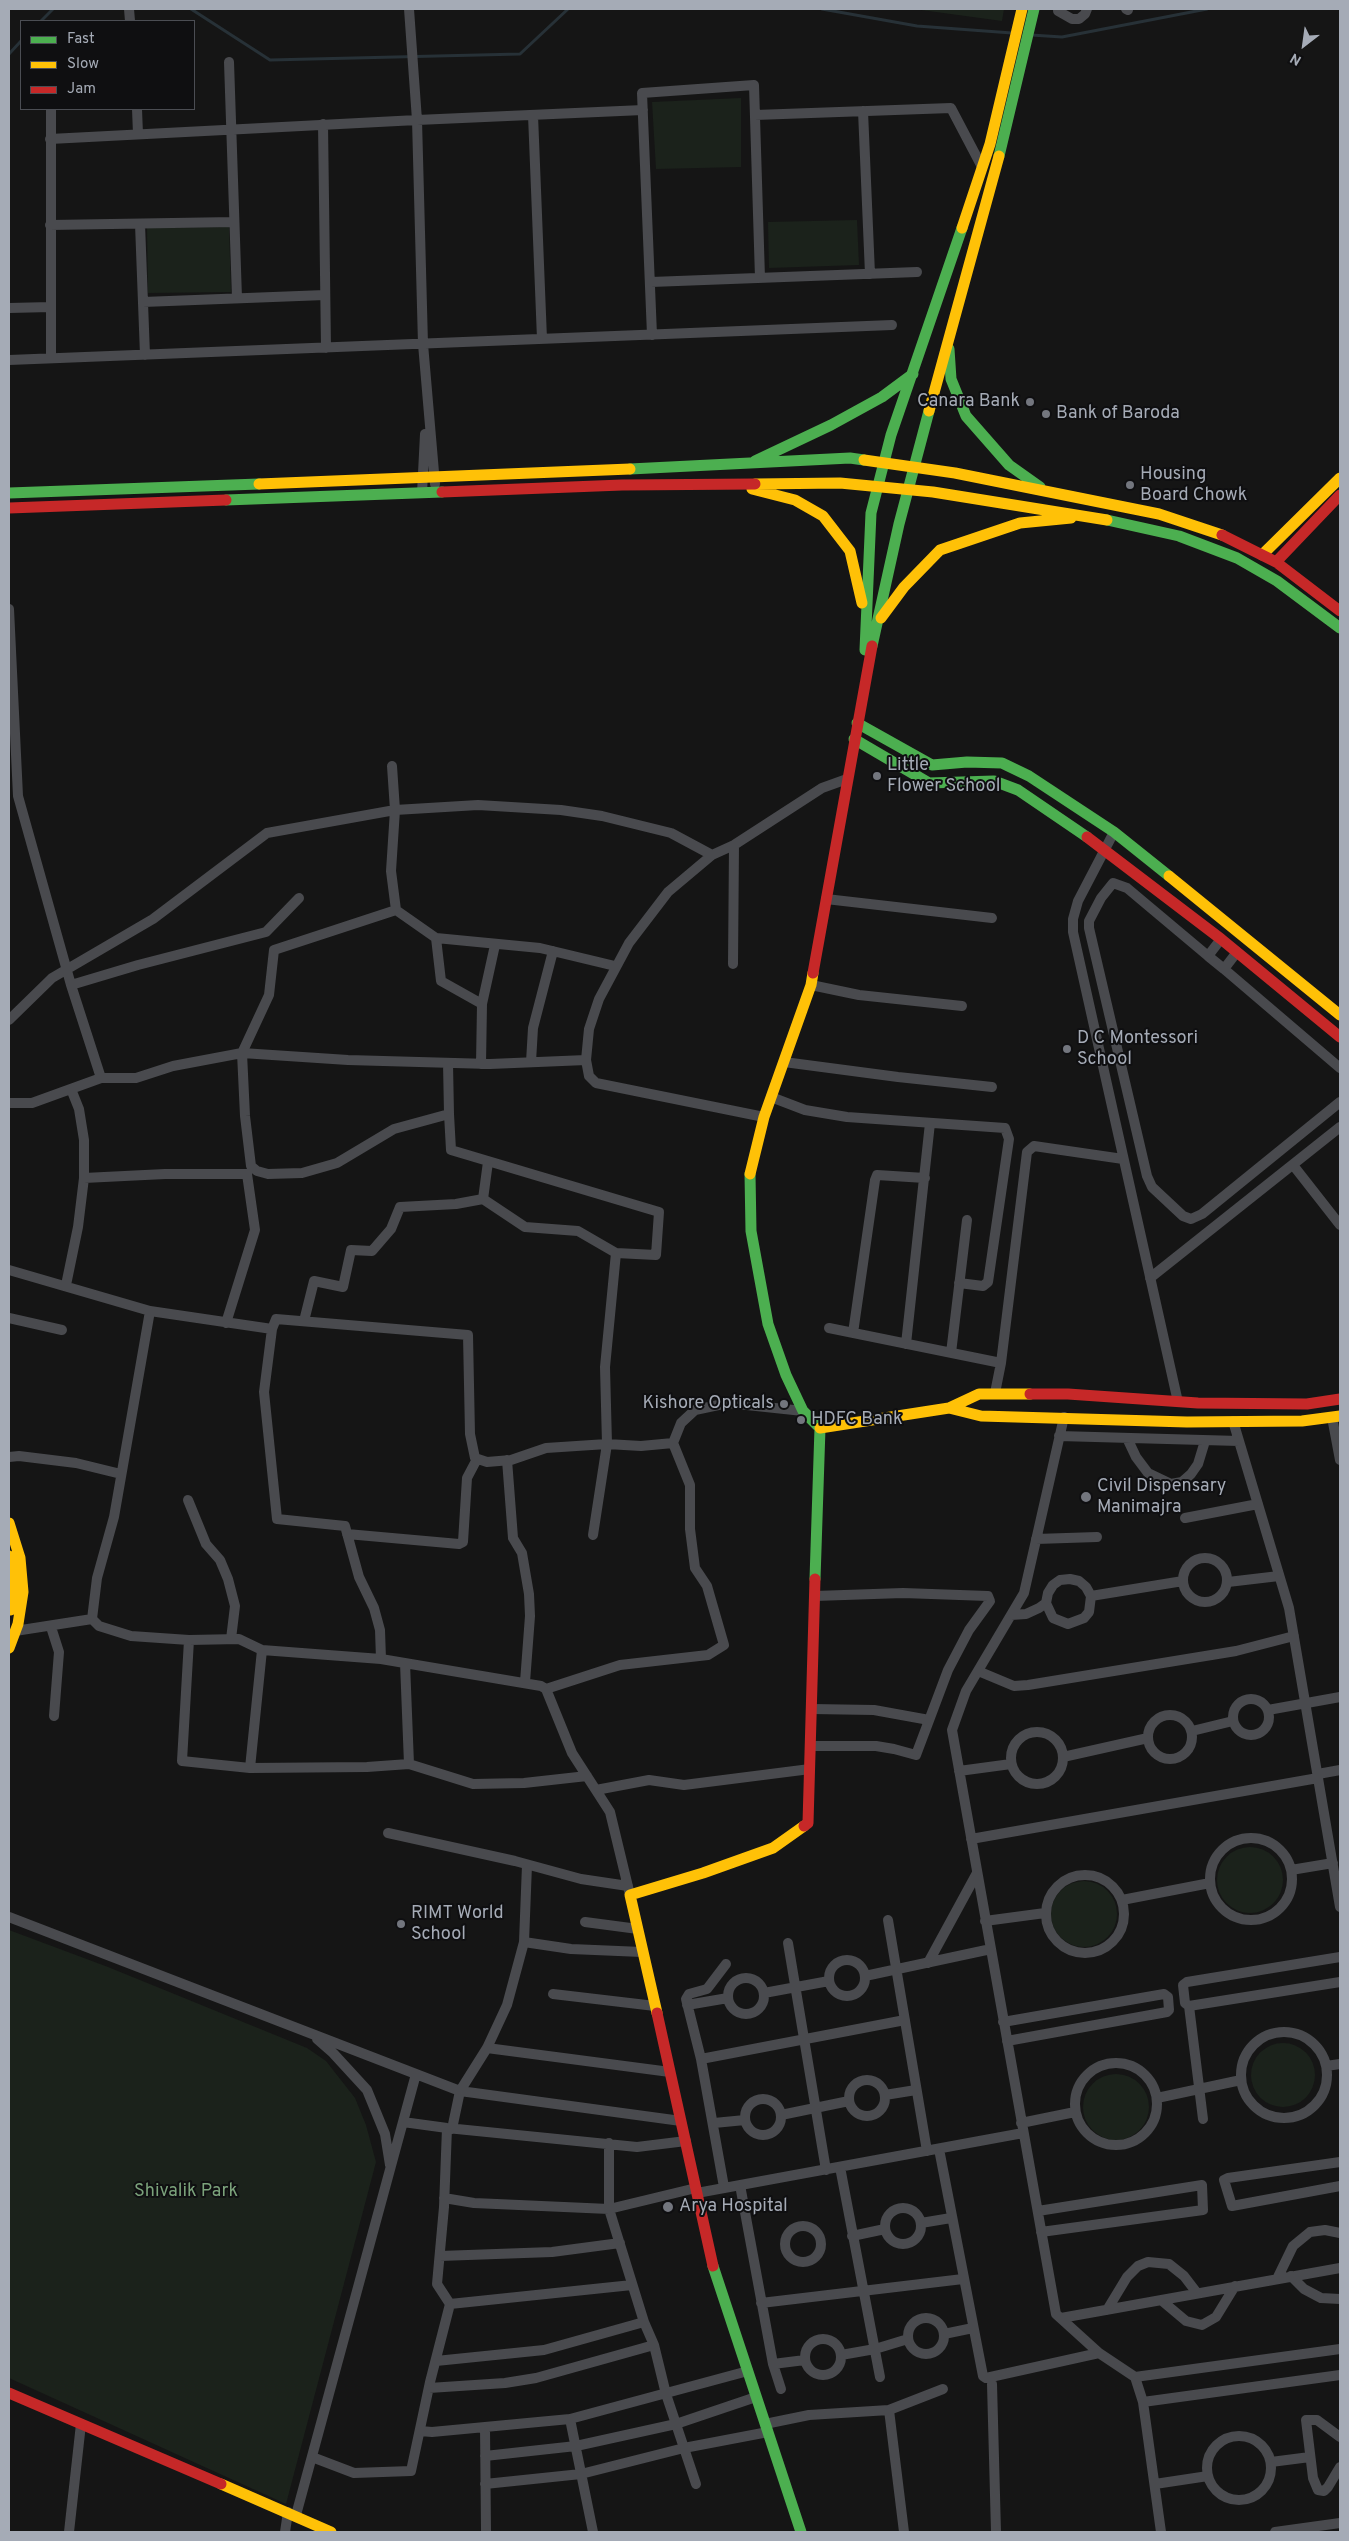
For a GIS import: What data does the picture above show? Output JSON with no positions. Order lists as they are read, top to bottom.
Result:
{
  "parks": ["Shivalik Park"],
  "places": [
    "Canara Bank",
    "Bank of Baroda",
    "Housing Board Chowk",
    "Little Flower School",
    "D C Montessori School",
    "Kishore Opticals",
    "HDFC Bank",
    "Civil Dispensary Manimajra",
    "RIMT World School",
    "Arya Hospital"
  ],
  "legend": ["Fast", "Slow", "Jam"],
  "north": "bottom left"
}
